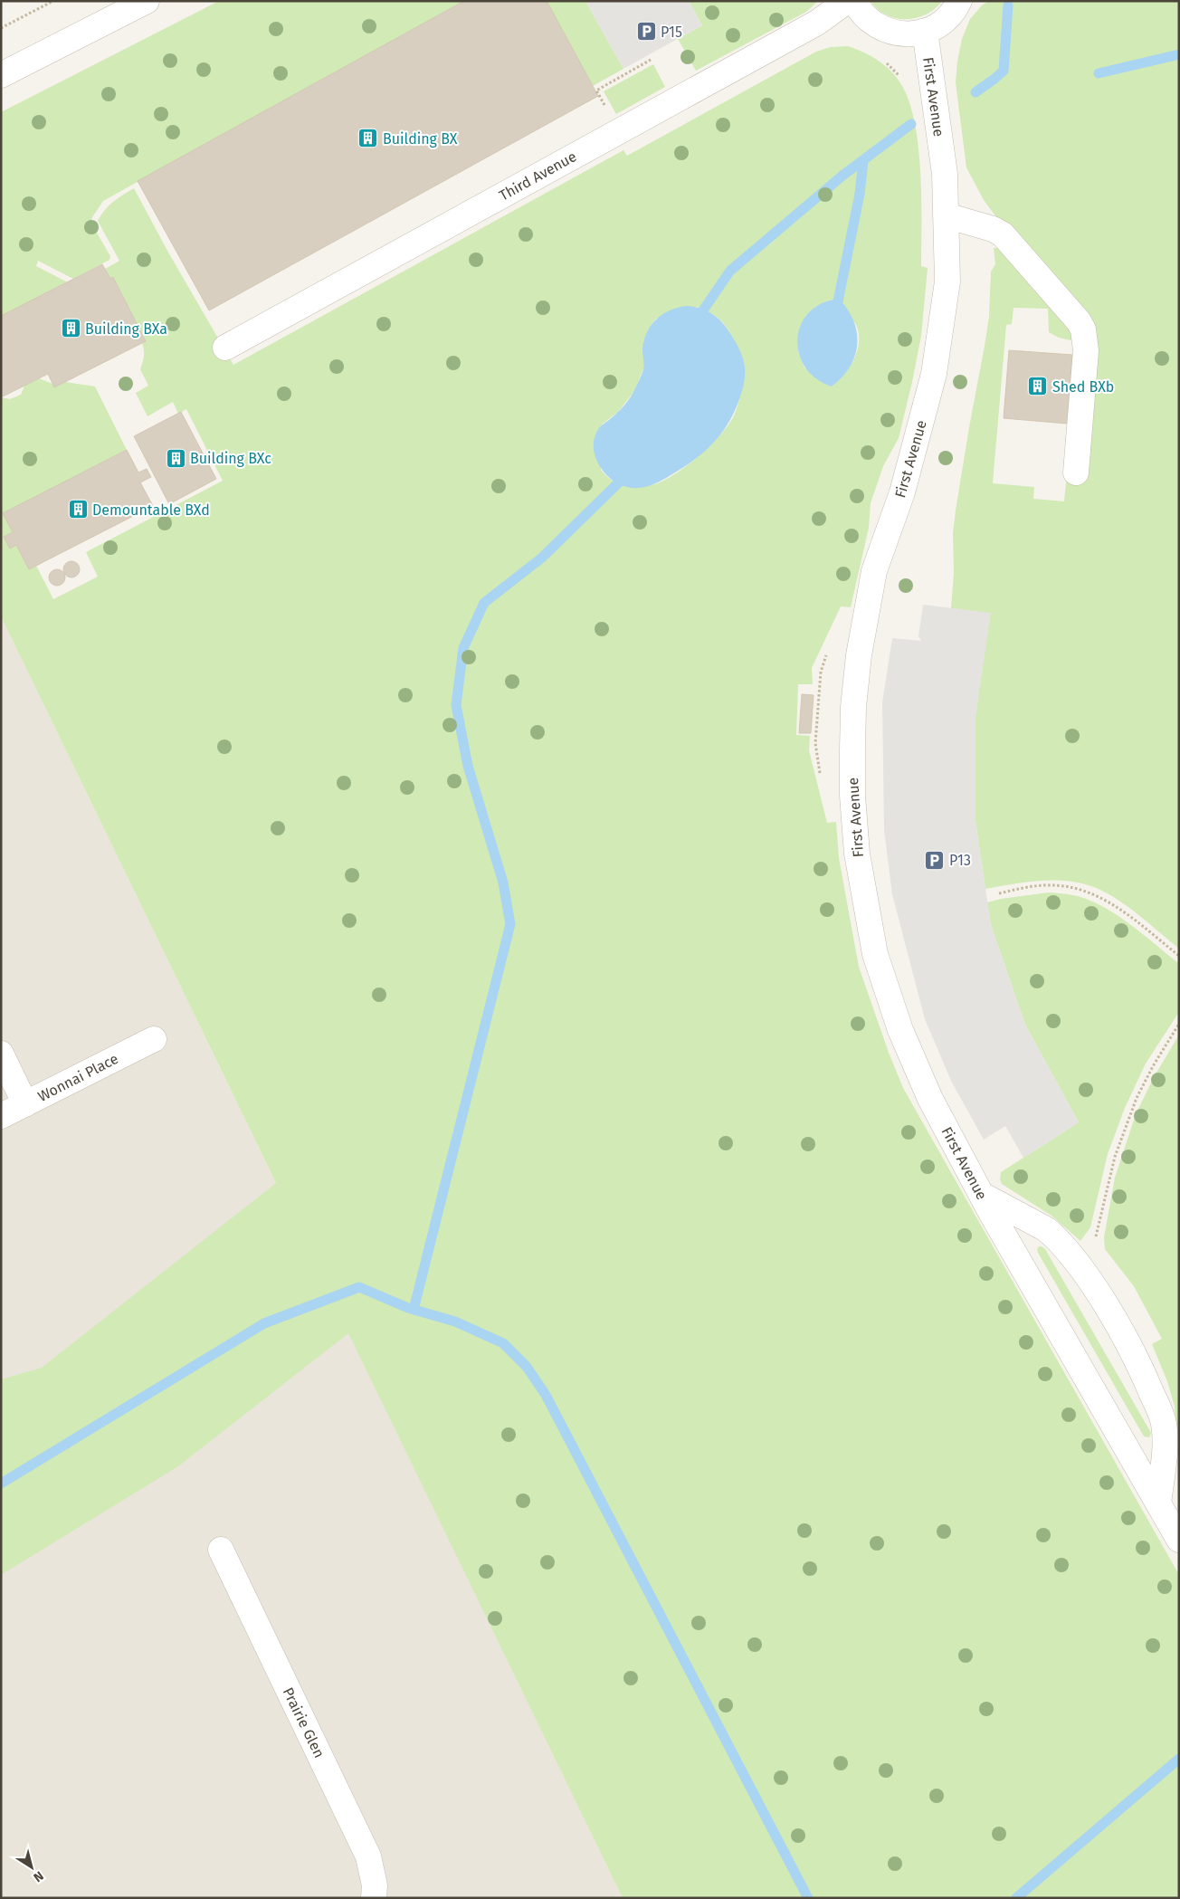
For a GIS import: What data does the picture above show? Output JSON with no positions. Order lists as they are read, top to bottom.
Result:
{
  "streets": {
    "street": [
      "First Avenue",
      "Third Avenue",
      "Wonnai Place",
      "Prairie Glen"
    ]
  },
  "places": {
    "parking": ["P15", "P13"],
    "building": [
      "Building BX",
      "Building BXa",
      "Shed BXb",
      "Building BXc",
      "Demountable BXd"
    ]
  },
  "north": "bottom right"
}
